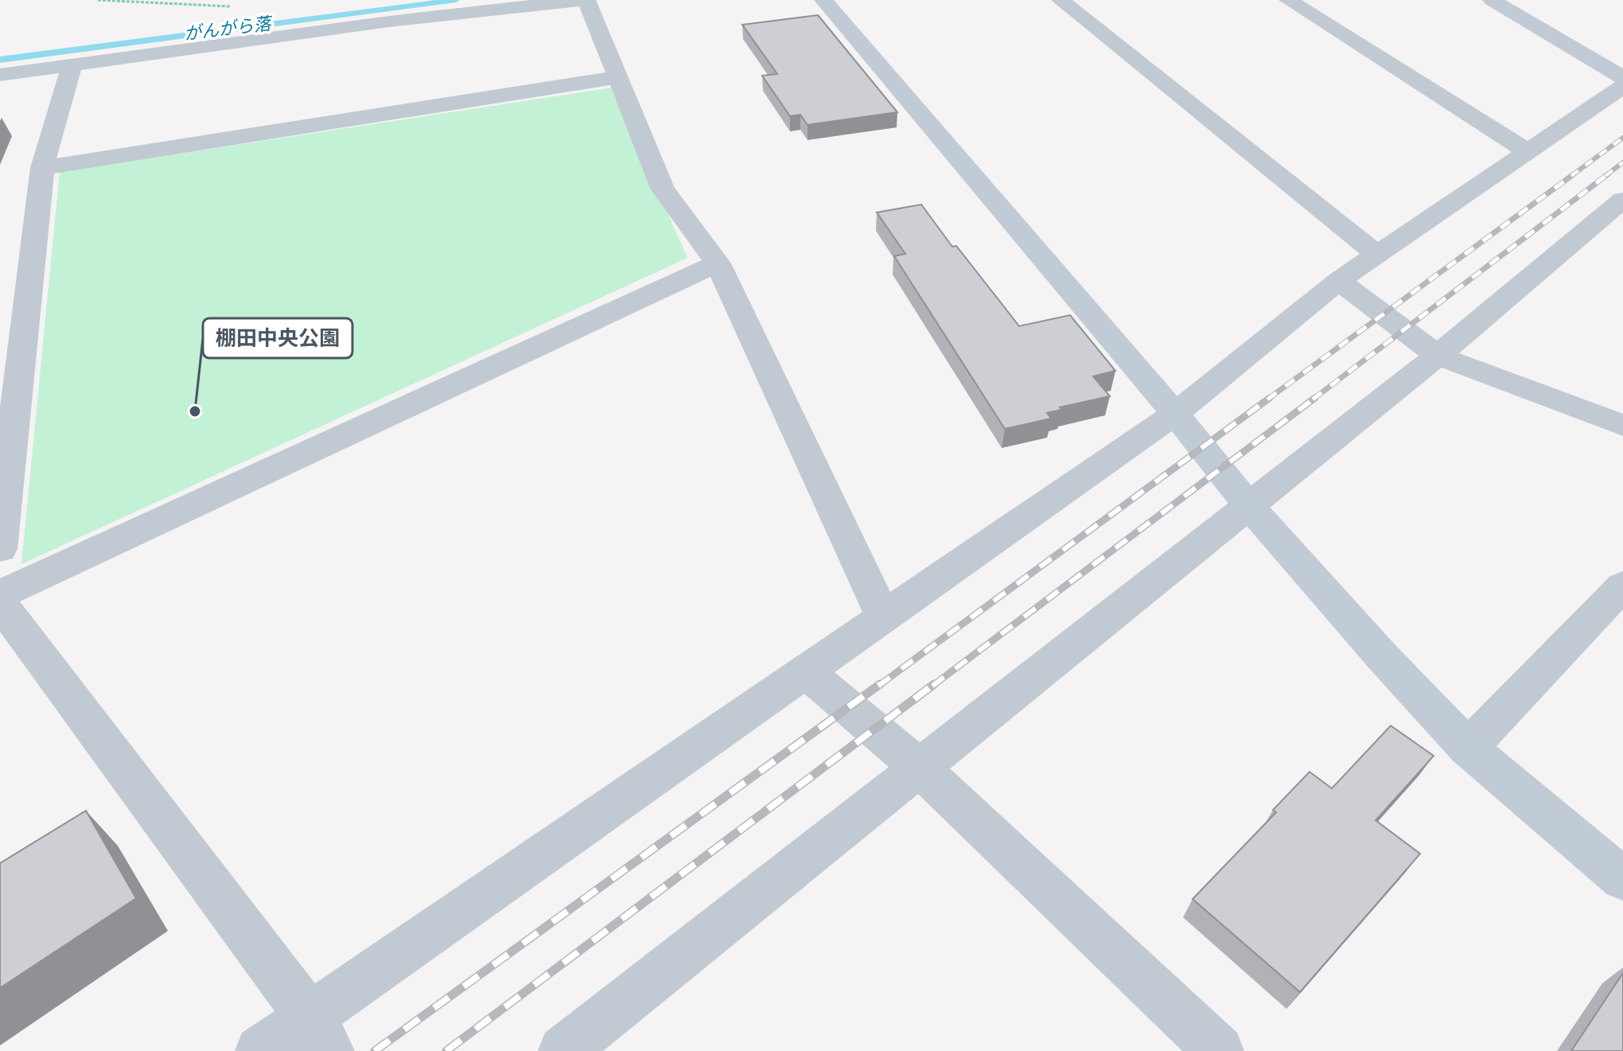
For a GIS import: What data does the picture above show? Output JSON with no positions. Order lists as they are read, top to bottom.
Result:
{
  "water": ["がんがら落"],
  "places": ["棚田中央公園"]
}
